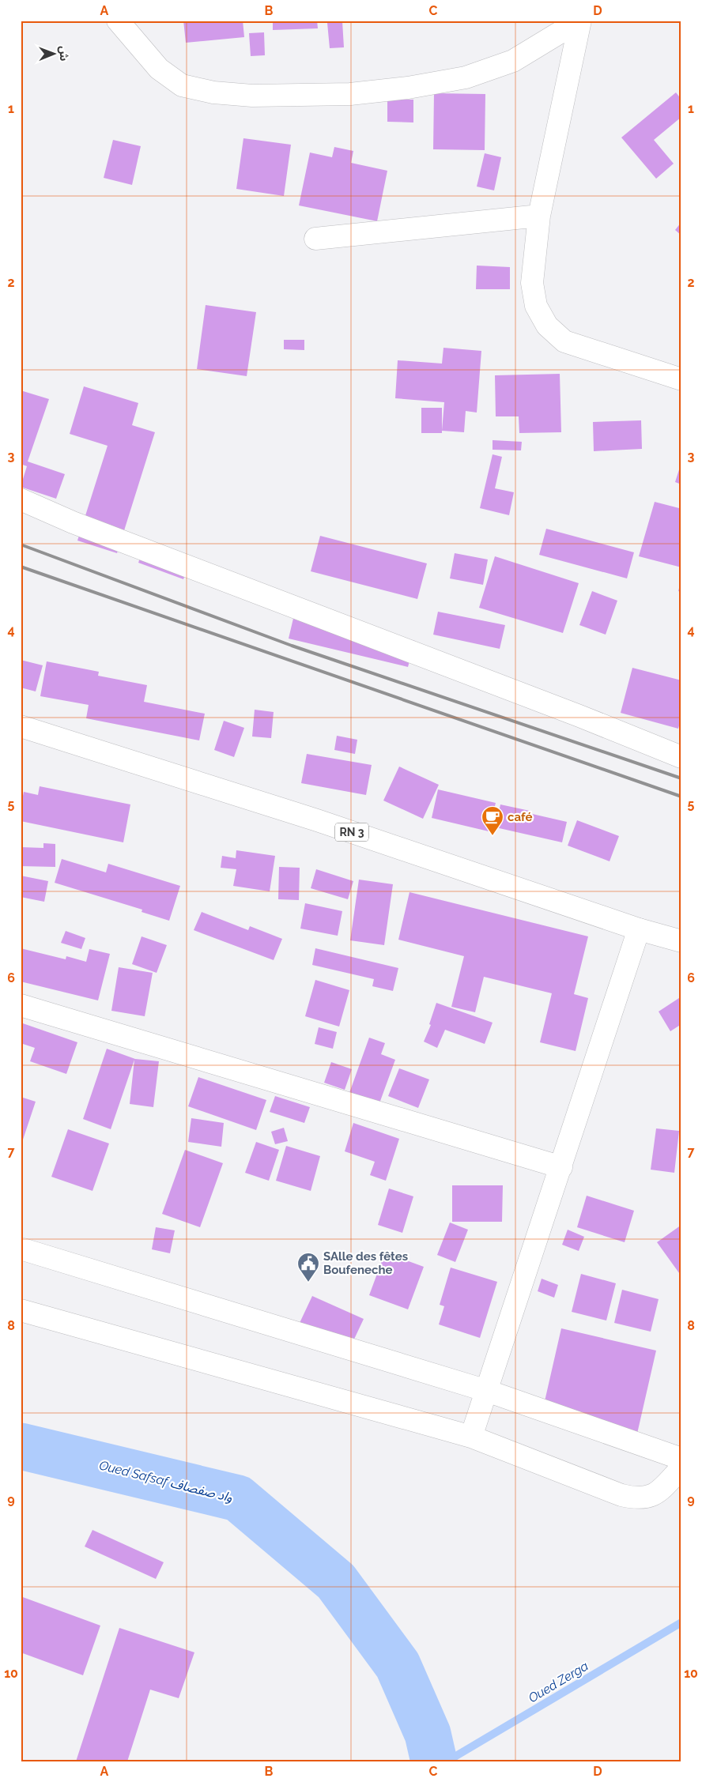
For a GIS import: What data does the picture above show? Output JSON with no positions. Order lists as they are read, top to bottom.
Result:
{
  "streets": {
    "street": ["RN 3"]
  },
  "water": ["Oued Safsaf واد صفصاف", "Oued Zerga"],
  "places": {
    "cafe": ["café"],
    "public building": ["SAlle des fêtes Boufeneche"]
  },
  "north": "right",
  "grid": {
    "columns": [
      "A",
      "B",
      "C",
      "D"
    ],
    "rows": [
      "1",
      "2",
      "3",
      "4",
      "5",
      "6",
      "7",
      "8",
      "9",
      "10"
    ]
  }
}
